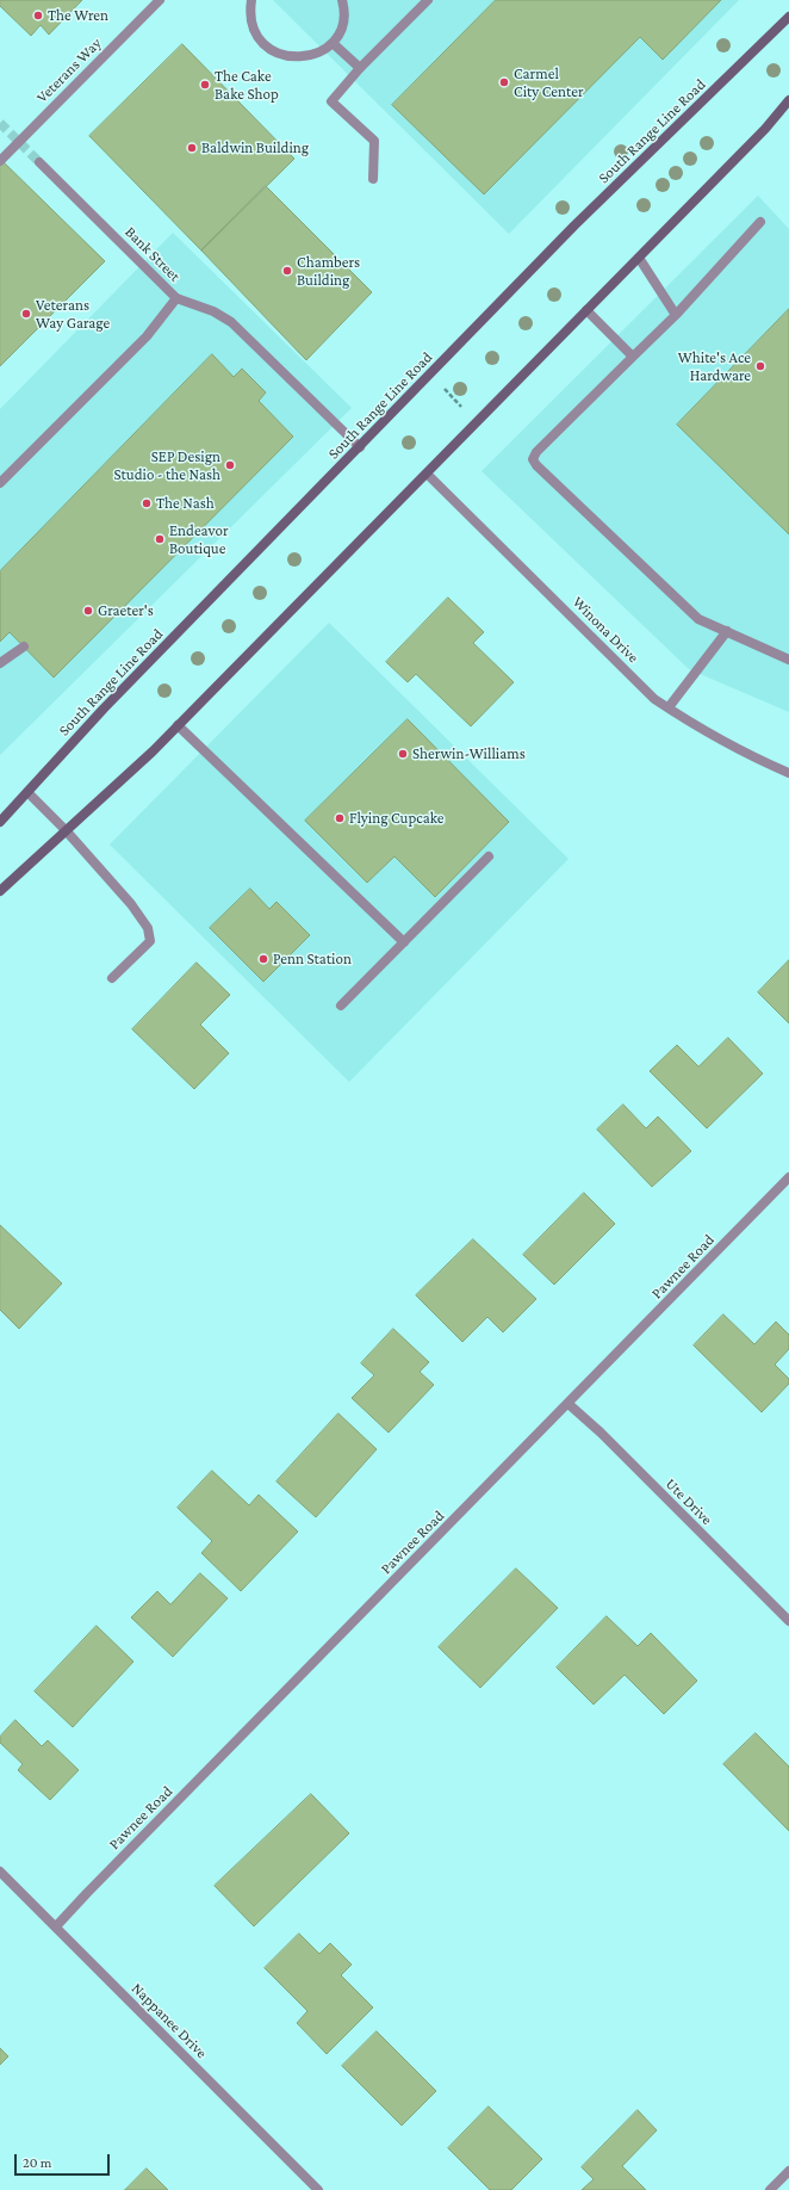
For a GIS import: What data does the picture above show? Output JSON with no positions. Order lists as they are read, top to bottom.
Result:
{
  "streets": {
    "main road": ["South Range Line Road"],
    "street": [
      "Veterans Way",
      "Bank Street",
      "Winona Drive",
      "Pawnee Road",
      "Ute Drive",
      "Nappanee Drive"
    ]
  },
  "crossings": [
    ["South Range Line Road", "Bank Street"],
    ["Pawnee Road", "Ute Drive"],
    ["Pawnee Road", "Nappanee Drive"]
  ],
  "places": [
    "The Wren",
    "Carmel City Center",
    "The Cake Bake Shop",
    "Baldwin Building",
    "Chambers Building",
    "Veterans Way Garage",
    "White's Ace Hardware",
    "SEP Design Studio - the Nash",
    "The Nash",
    "Endeavor Boutique",
    "Graeter's",
    "Sherwin-Williams",
    "Flying Cupcake",
    "Penn Station"
  ],
  "scale_bar": "20 m"
}
